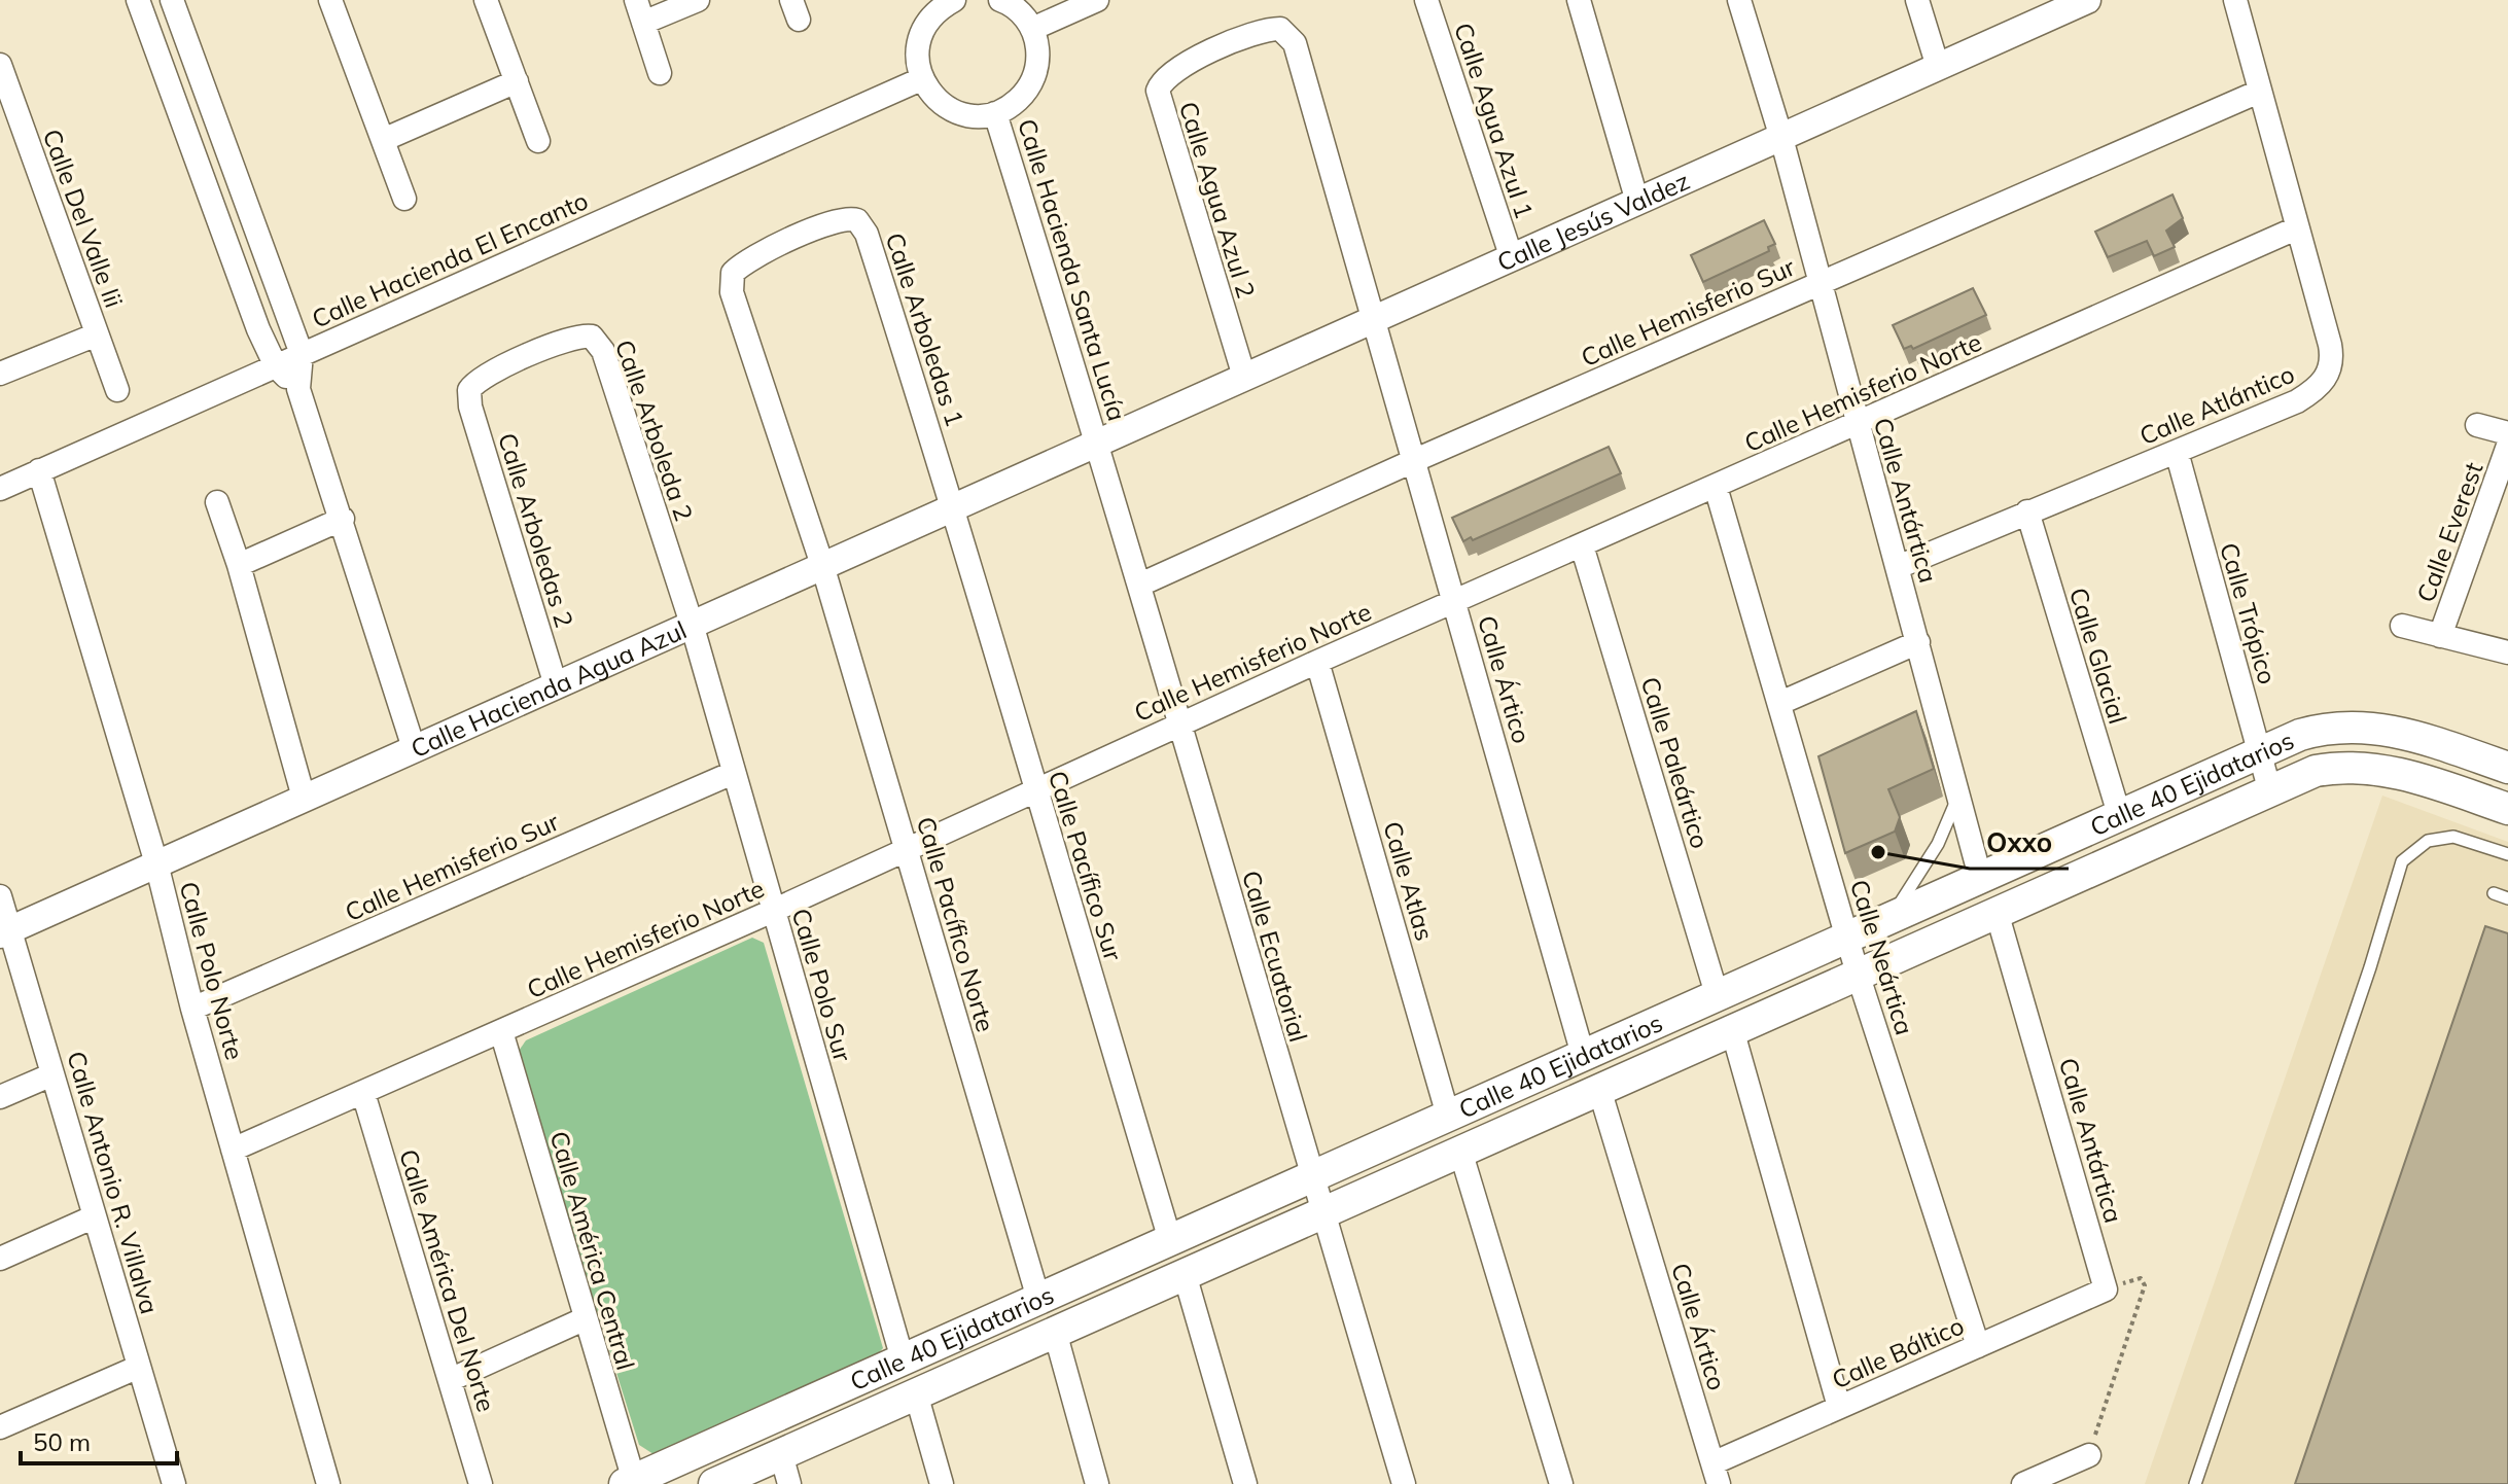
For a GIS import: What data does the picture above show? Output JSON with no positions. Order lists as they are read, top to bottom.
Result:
{
  "streets": {
    "main road": ["Calle 40 Ejidatarios"],
    "street": [
      "Calle Agua Azul 1",
      "Calle Agua Azul 2",
      "Calle Del Valle Iii",
      "Calle Jesús Valdez",
      "Calle Hacienda El Encanto",
      "Calle Hacienda Santa Lucía",
      "Calle Hemisferio Sur",
      "Calle Arboledas 1",
      "Calle Hemisferio Norte",
      "Calle Atlántico",
      "Calle Arboleda 2",
      "Calle Antártica",
      "Calle Arboledas 2",
      "Calle Everest",
      "Calle Trópico",
      "Calle Glacial",
      "Calle Ártico",
      "Calle Hacienda Agua Azul",
      "Calle Paleártico",
      "Calle Pacífico Sur",
      "Calle Atlas",
      "Calle Pacífico Norte",
      "Calle Ecuatorial",
      "Calle Neártica",
      "Calle Polo Norte",
      "Calle Polo Sur",
      "Calle Antonio R. Villalva",
      "Calle América Central",
      "Calle América Del Norte",
      "Calle Báltico"
    ]
  },
  "crossings": [
    ["Calle Agua Azul 1", "Calle Jesús Valdez"],
    ["Calle Agua Azul 2", "Calle Jesús Valdez"],
    ["Calle Agua Azul 2", "Calle Ártico"],
    ["Calle Jesús Valdez", "Calle Hacienda Santa Lucía"],
    ["Calle Jesús Valdez", "Calle Antártica"],
    ["Calle Jesús Valdez", "Calle Ártico"],
    ["Calle Jesús Valdez", "Calle Hacienda Agua Azul"],
    ["Calle Jesús Valdez", "Calle Ecuatorial"],
    ["Calle Hacienda El Encanto", "Calle Polo Norte"],
    ["Calle Hacienda Santa Lucía", "Calle Hacienda Agua Azul"],
    ["Calle Hacienda Santa Lucía", "Calle Ecuatorial"],
    ["Calle Hemisferio Sur", "Calle Atlántico"],
    ["Calle Hemisferio Sur", "Calle Antártica"],
    ["Calle Hemisferio Sur", "Calle Ártico"],
    ["Calle Hemisferio Sur", "Calle Ecuatorial"],
    ["Calle Hemisferio Sur", "Calle Polo Norte"],
    ["Calle Hemisferio Sur", "Calle Polo Sur"],
    ["Calle Arboledas 1", "Calle Hacienda Agua Azul"],
    ["Calle Arboledas 1", "Calle Pacífico Sur"],
    ["Calle Arboledas 1", "Calle Pacífico Norte"],
    ["Calle Hemisferio Norte", "Calle Atlántico"],
    ["Calle Hemisferio Norte", "Calle Antártica"],
    ["Calle Hemisferio Norte", "Calle Ártico"],
    ["Calle Hemisferio Norte", "Calle Paleártico"],
    ["Calle Hemisferio Norte", "Calle Pacífico Sur"],
    ["Calle Hemisferio Norte", "Calle Atlas"],
    ["Calle Hemisferio Norte", "Calle Pacífico Norte"],
    ["Calle Hemisferio Norte", "Calle Ecuatorial"],
    ["Calle Hemisferio Norte", "Calle Neártica"],
    ["Calle Hemisferio Norte", "Calle Polo Norte"],
    ["Calle Hemisferio Norte", "Calle Polo Sur"],
    ["Calle Hemisferio Norte", "Calle América Central"],
    ["Calle Hemisferio Norte", "Calle América Del Norte"],
    ["Calle Atlántico", "Calle Antártica"],
    ["Calle Atlántico", "Calle Trópico"],
    ["Calle Atlántico", "Calle Glacial"],
    ["Calle Arboleda 2", "Calle Arboledas 2"],
    ["Calle Arboleda 2", "Calle Hacienda Agua Azul"],
    ["Calle Arboleda 2", "Calle Polo Sur"],
    ["Calle Antártica", "Calle 40 Ejidatarios"],
    ["Calle Antártica", "Calle Báltico"],
    ["Calle Arboledas 2", "Calle Hacienda Agua Azul"],
    ["Calle Trópico", "Calle 40 Ejidatarios"],
    ["Calle Glacial", "Calle 40 Ejidatarios"],
    ["Calle Ártico", "Calle 40 Ejidatarios"],
    ["Calle Ártico", "Calle Báltico"],
    ["Calle Hacienda Agua Azul", "Calle Pacífico Sur"],
    ["Calle Hacienda Agua Azul", "Calle Pacífico Norte"],
    ["Calle Hacienda Agua Azul", "Calle Ecuatorial"],
    ["Calle Hacienda Agua Azul", "Calle Polo Norte"],
    ["Calle Hacienda Agua Azul", "Calle Polo Sur"],
    ["Calle Hacienda Agua Azul", "Calle Antonio R. Villalva"],
    ["Calle Paleártico", "Calle 40 Ejidatarios"],
    ["Calle 40 Ejidatarios", "Calle Pacífico Sur"],
    ["Calle 40 Ejidatarios", "Calle Atlas"],
    ["Calle 40 Ejidatarios", "Calle Pacífico Norte"],
    ["Calle 40 Ejidatarios", "Calle Ecuatorial"],
    ["Calle 40 Ejidatarios", "Calle Neártica"],
    ["Calle 40 Ejidatarios", "Calle Polo Sur"],
    ["Calle 40 Ejidatarios", "Calle América Central"],
    ["Calle Neártica", "Calle Báltico"]
  ],
  "places": ["Oxxo"],
  "scale_bar": "50 m"
}
